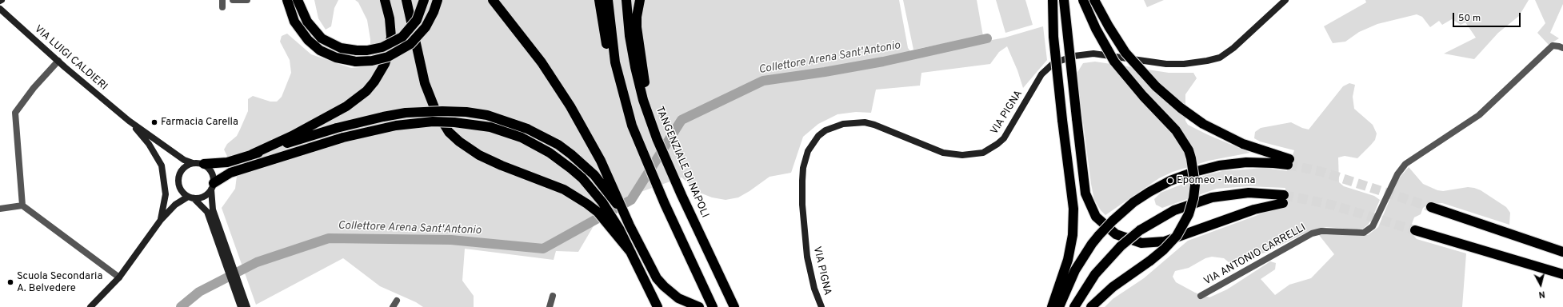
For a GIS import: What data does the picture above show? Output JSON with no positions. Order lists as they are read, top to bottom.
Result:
{
  "streets": {
    "highway": ["TANGENZIALE DI NAPOLI"],
    "main road": ["VIA LUIGI CALDIERI", "VIA PIGNA"],
    "street": ["VIA ANTONIO CARRELLI"]
  },
  "water": ["Collettore Arena Sant'Antonio"],
  "places": ["Farmacia Carella", "Epomeo - Manna", "Scuola Secondaria A. Belvedere"],
  "scale_bar": "50 m",
  "north": "bottom"
}
